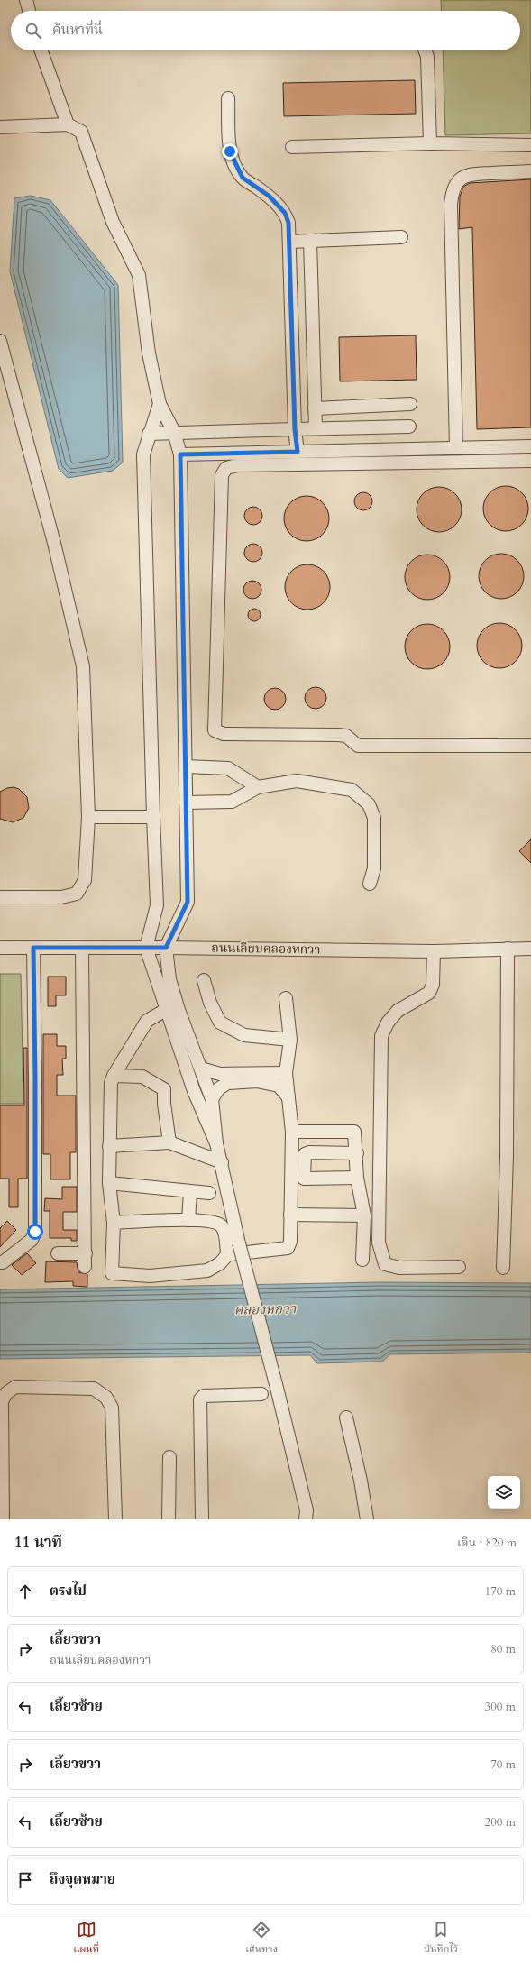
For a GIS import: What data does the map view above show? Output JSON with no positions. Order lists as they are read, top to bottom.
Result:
{
  "streets": {
    "street": ["ถนนเลียบคลองหกวา"]
  },
  "water": ["คลองหกวา"],
  "page": {
    "search": "ค้นหาที่นี่",
    "heading": ["11 นาที", "เดิน · 820 m"],
    "list": [
      ["ตรงไป", "170 m"],
      ["เลี้ยวขวา", "ถนนเลียบคลองหกวา", "80 m"],
      ["เลี้ยวซ้าย", "300 m"],
      ["เลี้ยวขวา", "70 m"],
      ["เลี้ยวซ้าย", "200 m"],
      "ถึงจุดหมาย"
    ],
    "nav": ["แผนที่", "เส้นทาง", "บันทึกไว้"]
  }
}
